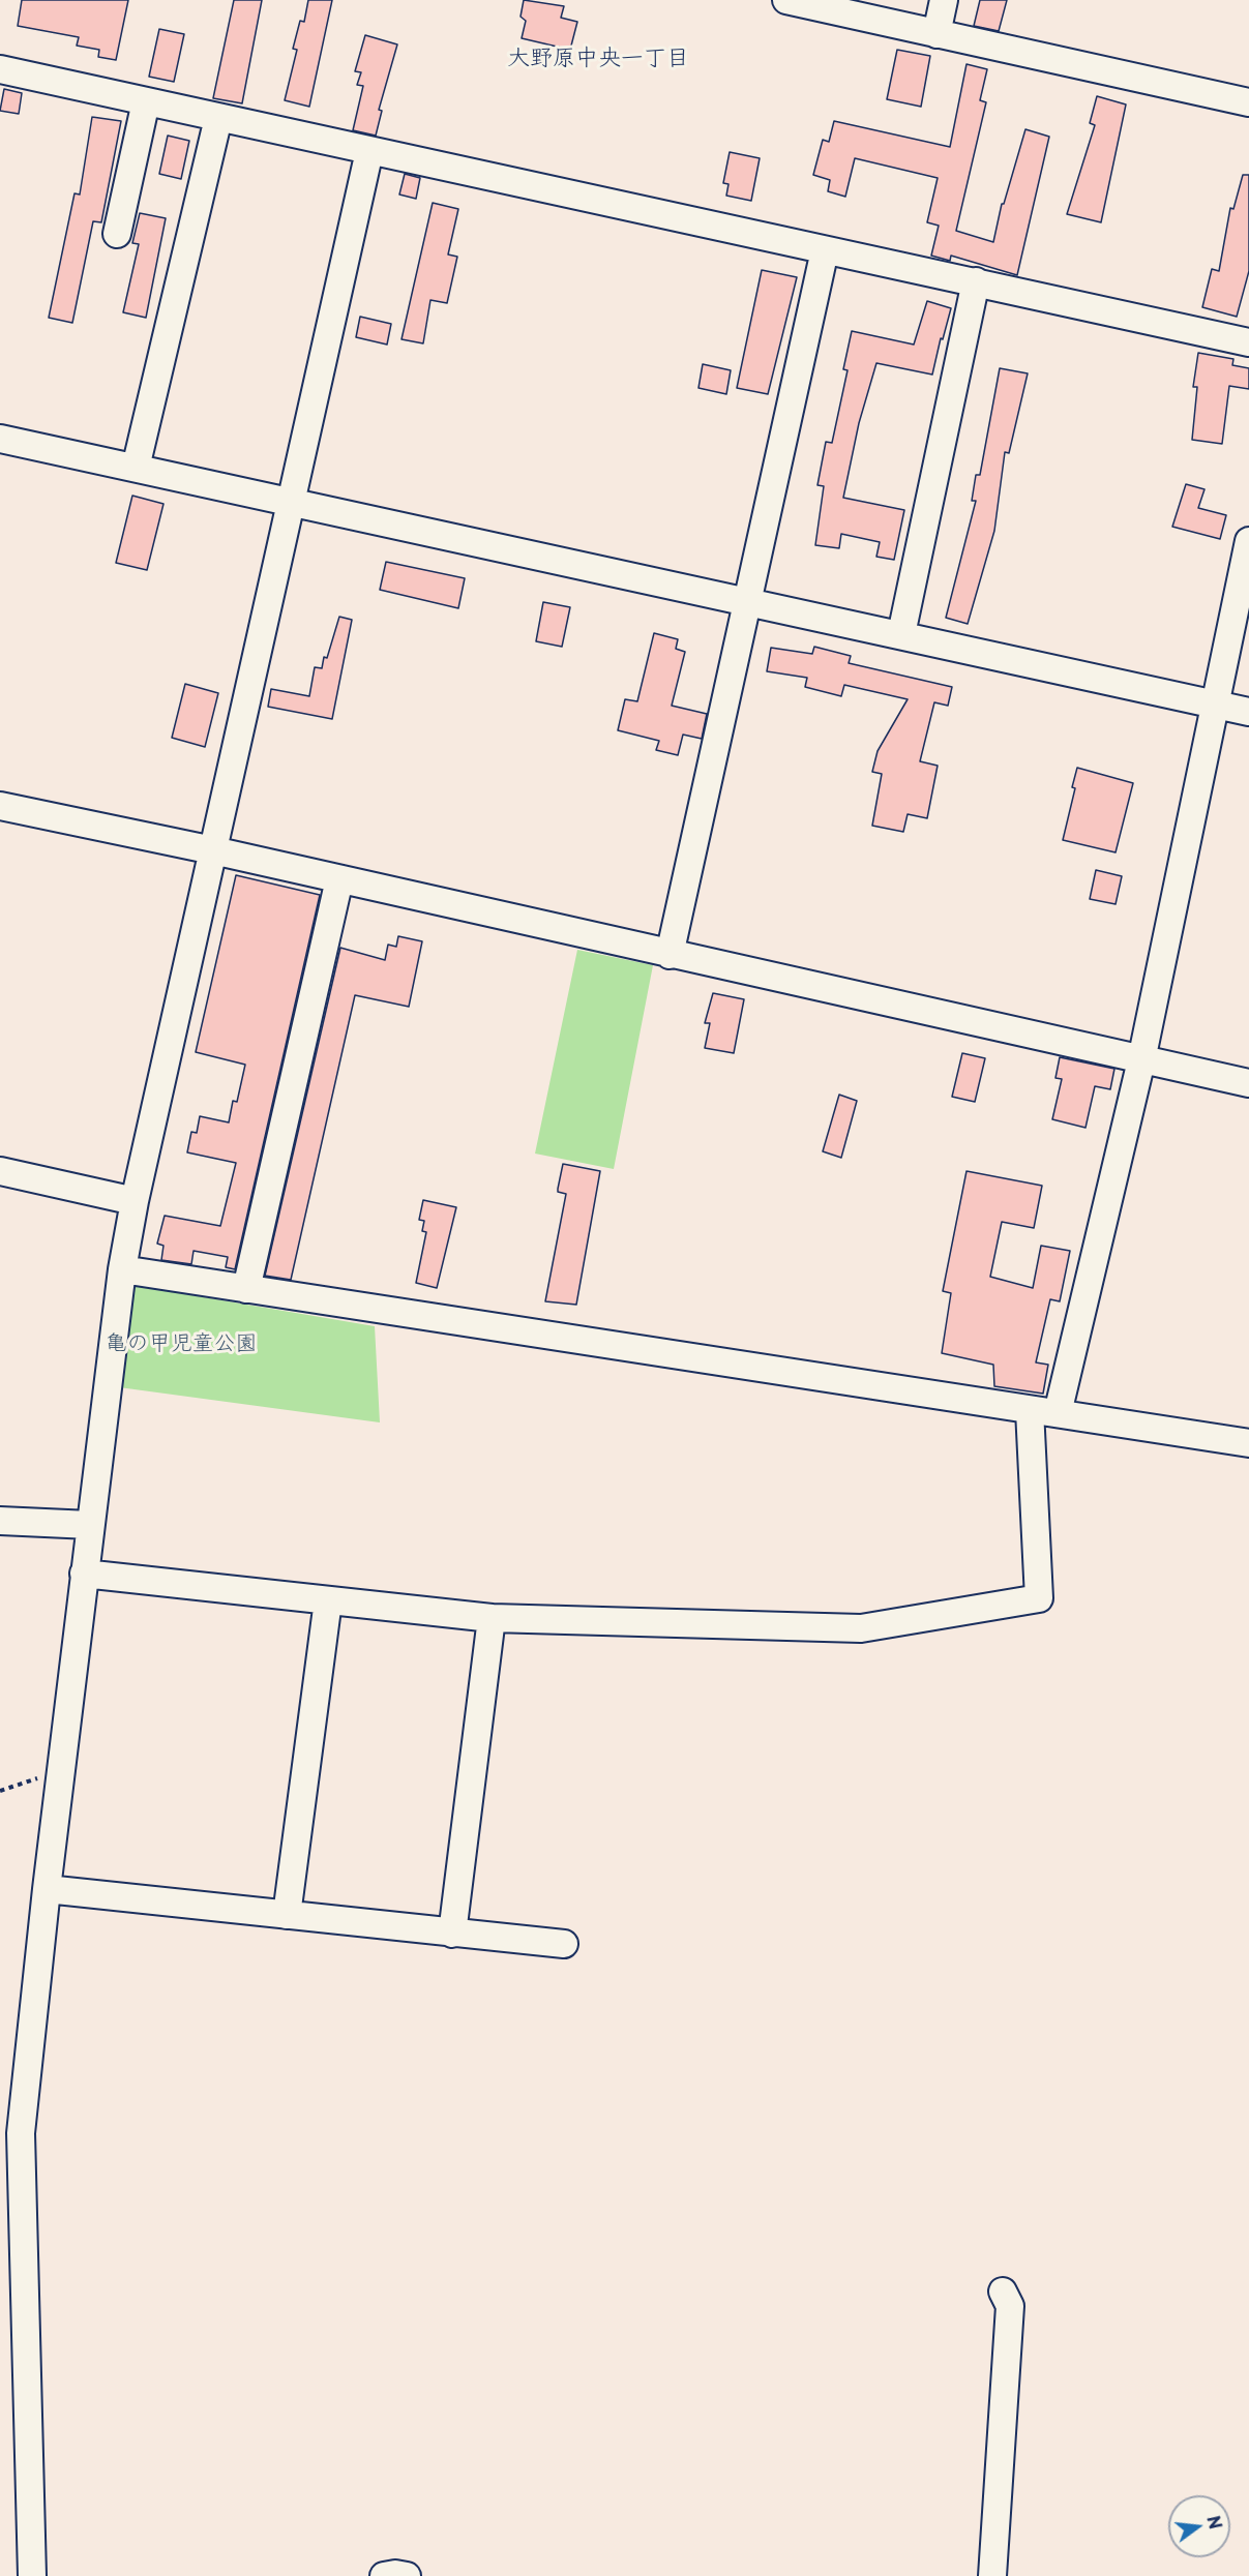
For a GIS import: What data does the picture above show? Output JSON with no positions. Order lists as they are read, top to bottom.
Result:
{
  "districts": ["大野原中央一丁目"],
  "parks": ["亀の甲児童公園"],
  "north": "right"
}
